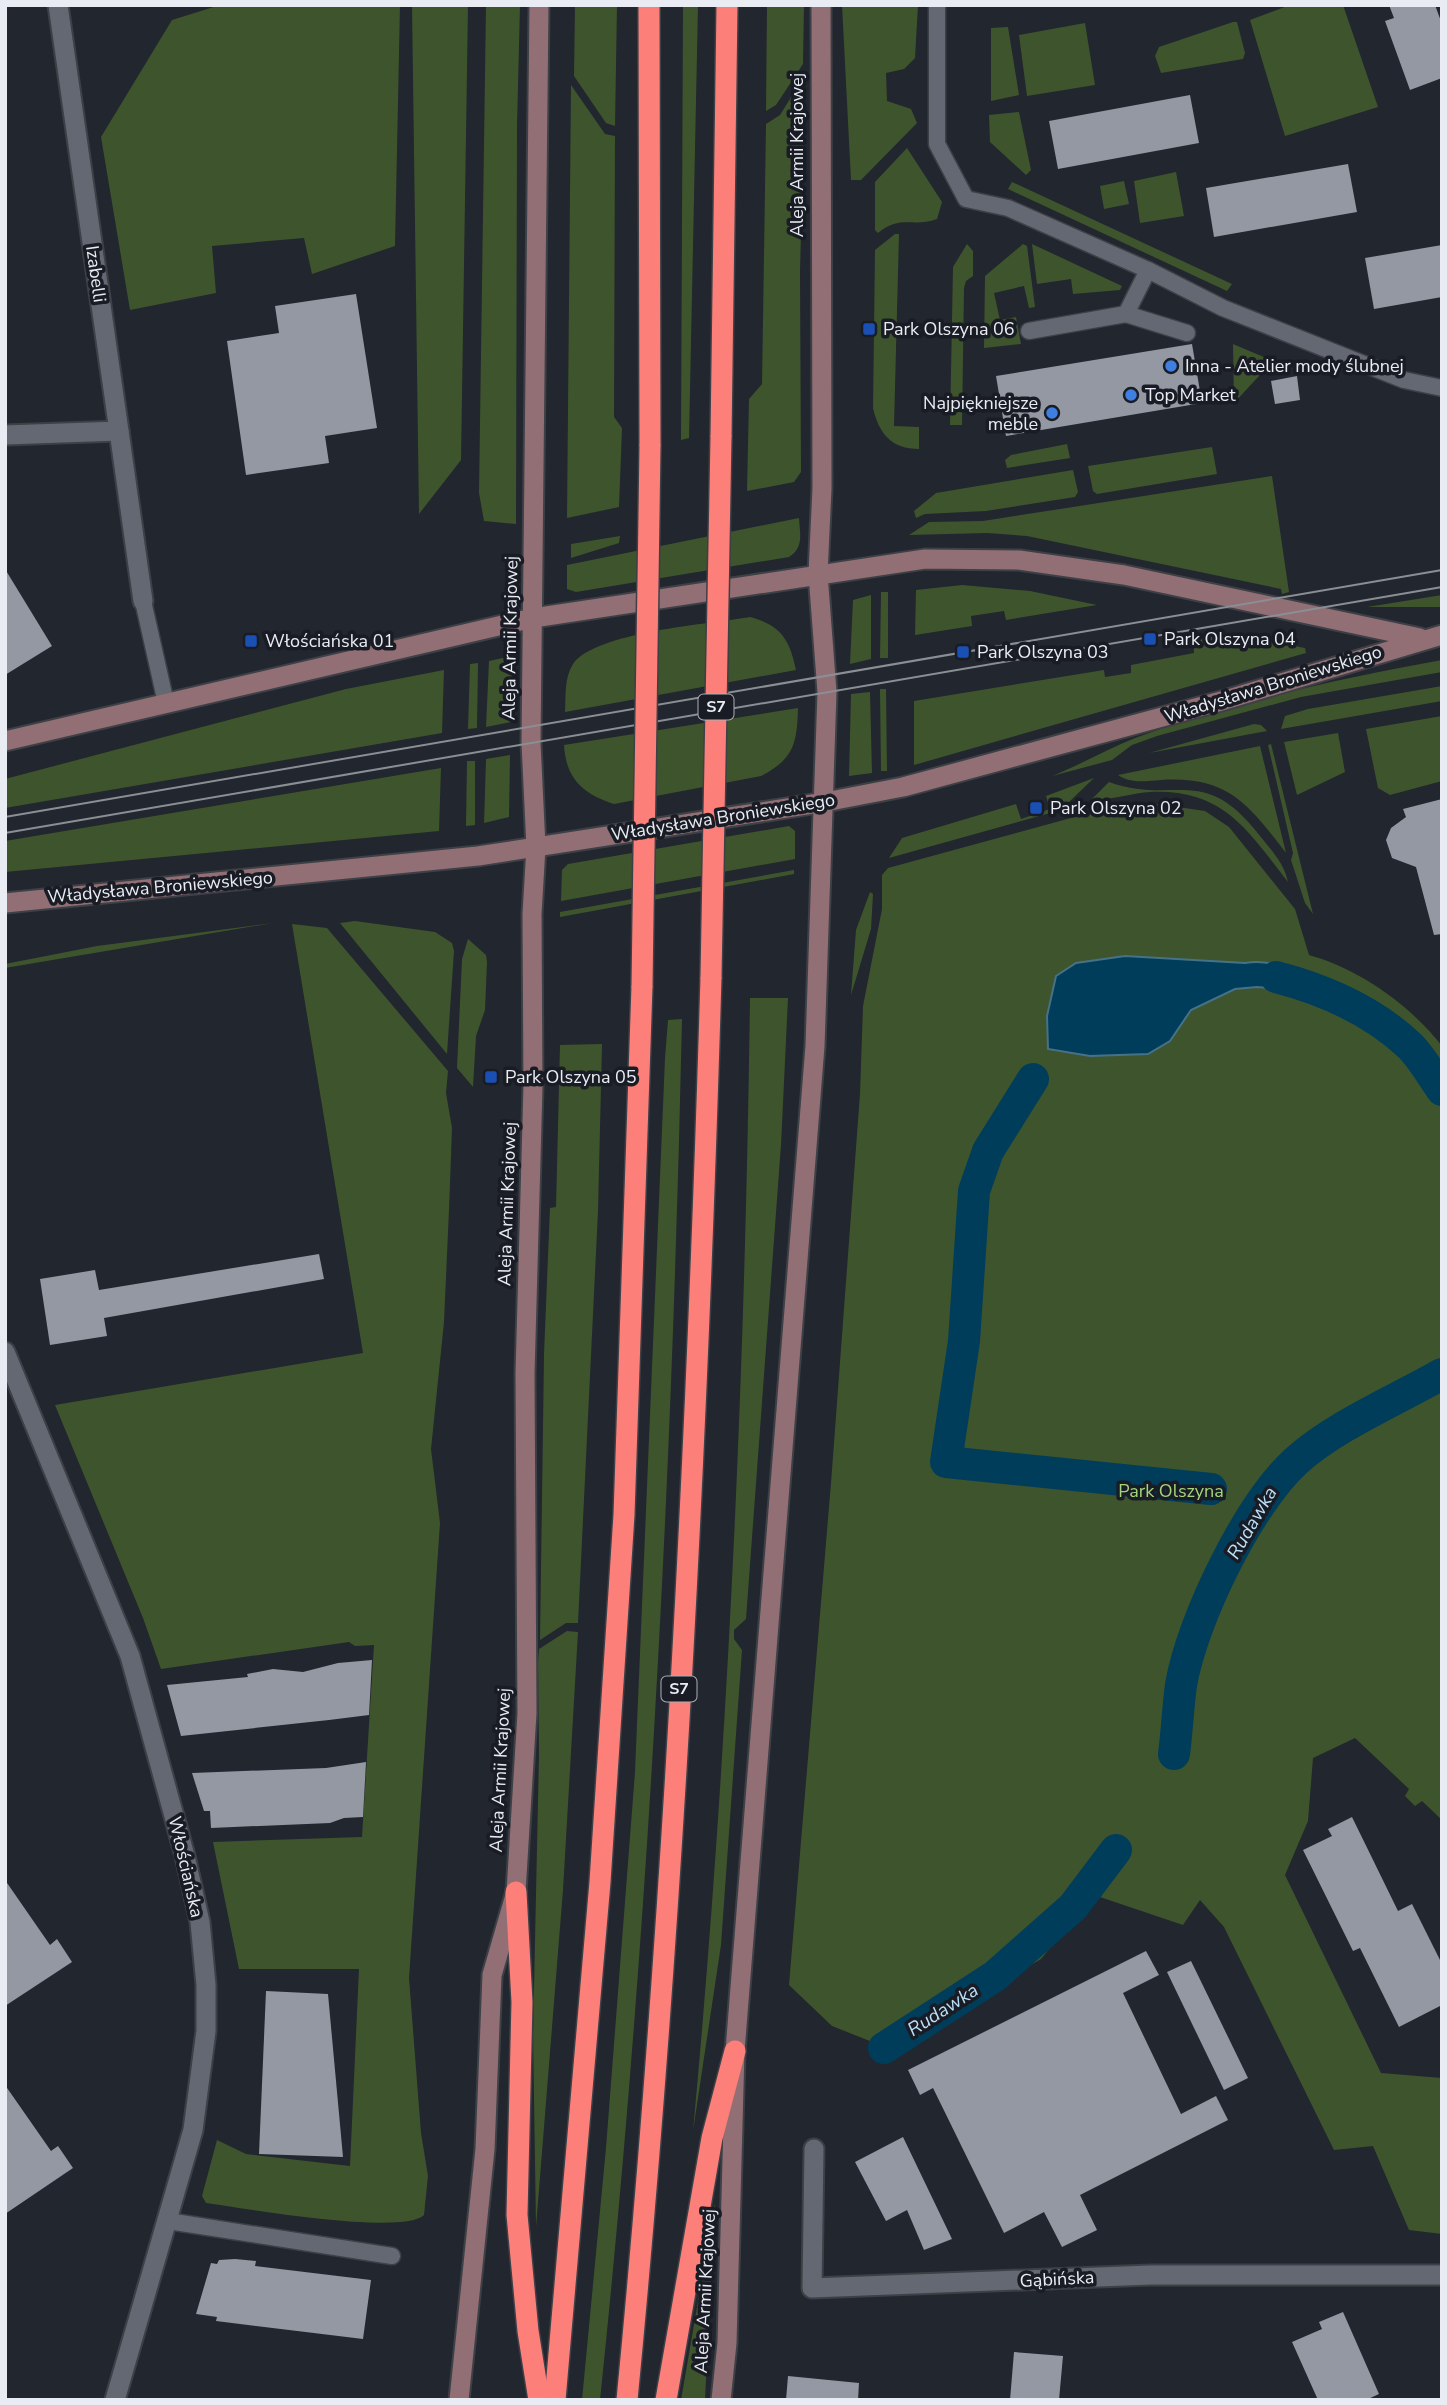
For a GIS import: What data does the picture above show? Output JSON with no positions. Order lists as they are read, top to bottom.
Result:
{
  "streets": {
    "highway": ["S7"],
    "main road": ["Aleja Armii Krajowej", "Władysława Broniewskiego"],
    "street": ["Izabelli", "Włościańska", "Gąbińska"]
  },
  "crossings": [
    ["Aleja Armii Krajowej", "Władysława Broniewskiego"]
  ],
  "water": ["Rudawka"],
  "parks": ["Park Olszyna"],
  "places": {
    "transit": [
      "Park Olszyna 06",
      "Park Olszyna 04",
      "Włościańska 01",
      "Park Olszyna 03",
      "Park Olszyna 02",
      "Park Olszyna 05"
    ],
    "other": ["Inna - Atelier mody ślubnej", "Top Market", "Najpiękniejsze meble"]
  }
}
